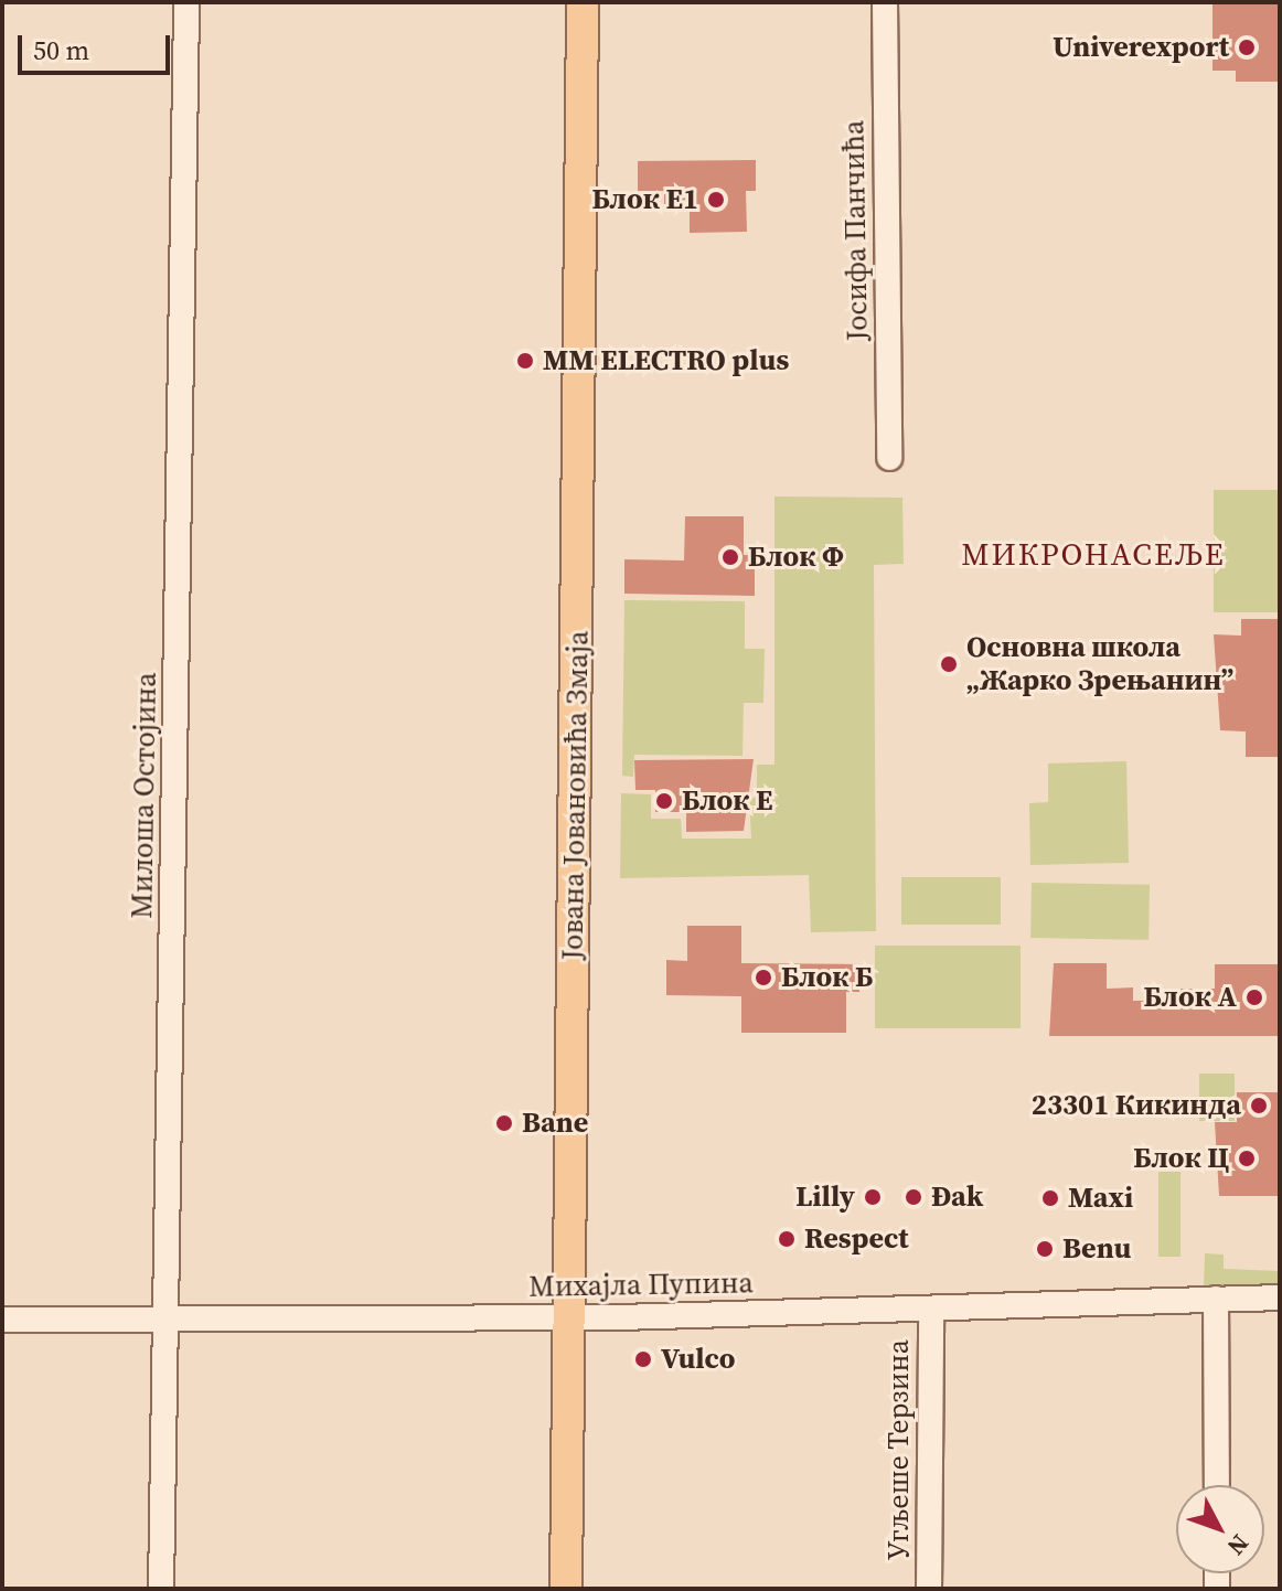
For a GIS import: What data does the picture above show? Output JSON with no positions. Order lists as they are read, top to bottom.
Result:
{
  "streets": {
    "main road": ["Јована Јовановића Змаја"],
    "street": [
      "Јосифа Панчића",
      "Милоша Остојина",
      "Михајла Пупина",
      "Угљеше Терзина"
    ]
  },
  "crossings": [
    ["Милоша Остојина", "Михајла Пупина"],
    ["Јована Јовановића Змаја", "Михајла Пупина"],
    ["Михајла Пупина", "Угљеше Терзина"]
  ],
  "districts": ["МИКРОНАСЕЉЕ"],
  "places": [
    "Univerexport",
    "Блок Е1",
    "MM ELECTRO plus",
    "Блок Ф",
    "Основна школа „Жарко Зрењанин”",
    "Блок Е",
    "Блок Б",
    "Блок А",
    "23301 Кикинда",
    "Bane",
    "Блок Ц",
    "Lilly",
    "Đak",
    "Maxi",
    "Respect",
    "Benu",
    "Vulco"
  ],
  "scale_bar": "50 m",
  "north": "bottom right"
}
